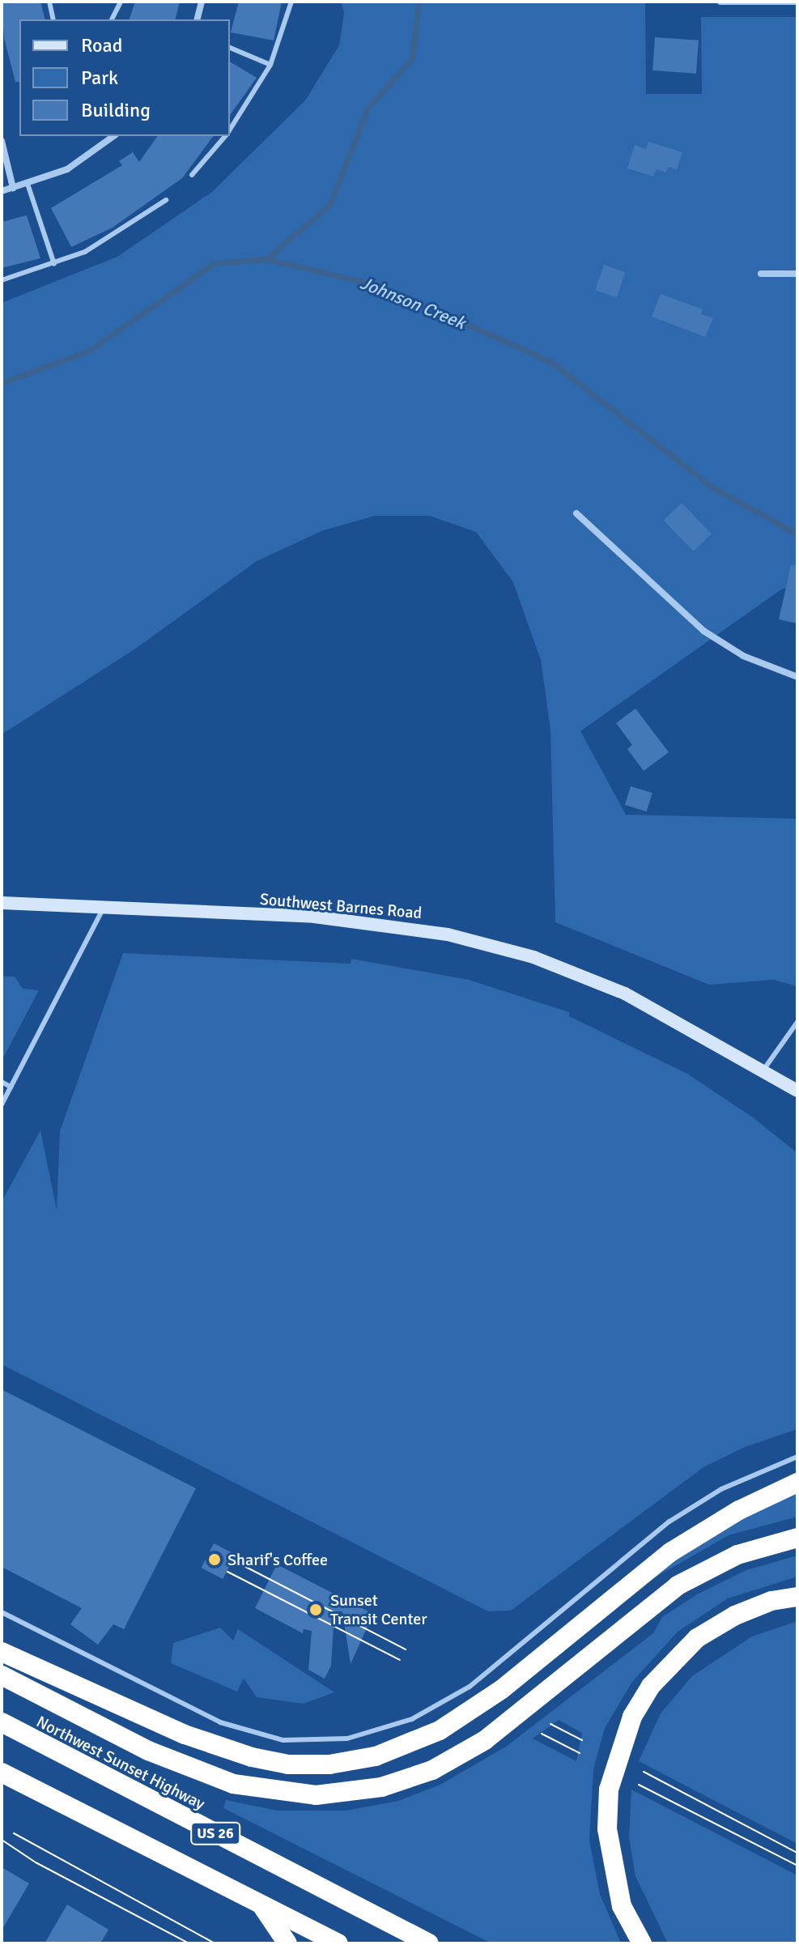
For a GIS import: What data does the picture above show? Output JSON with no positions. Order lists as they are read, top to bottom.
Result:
{
  "streets": {
    "highway": ["Northwest Sunset Highway", "US 26"],
    "main road": ["Southwest Barnes Road"]
  },
  "water": ["Johnson Creek"],
  "places": ["Sharif's Coffee", "Sunset Transit Center"],
  "legend": ["Road", "Park", "Building"]
}
